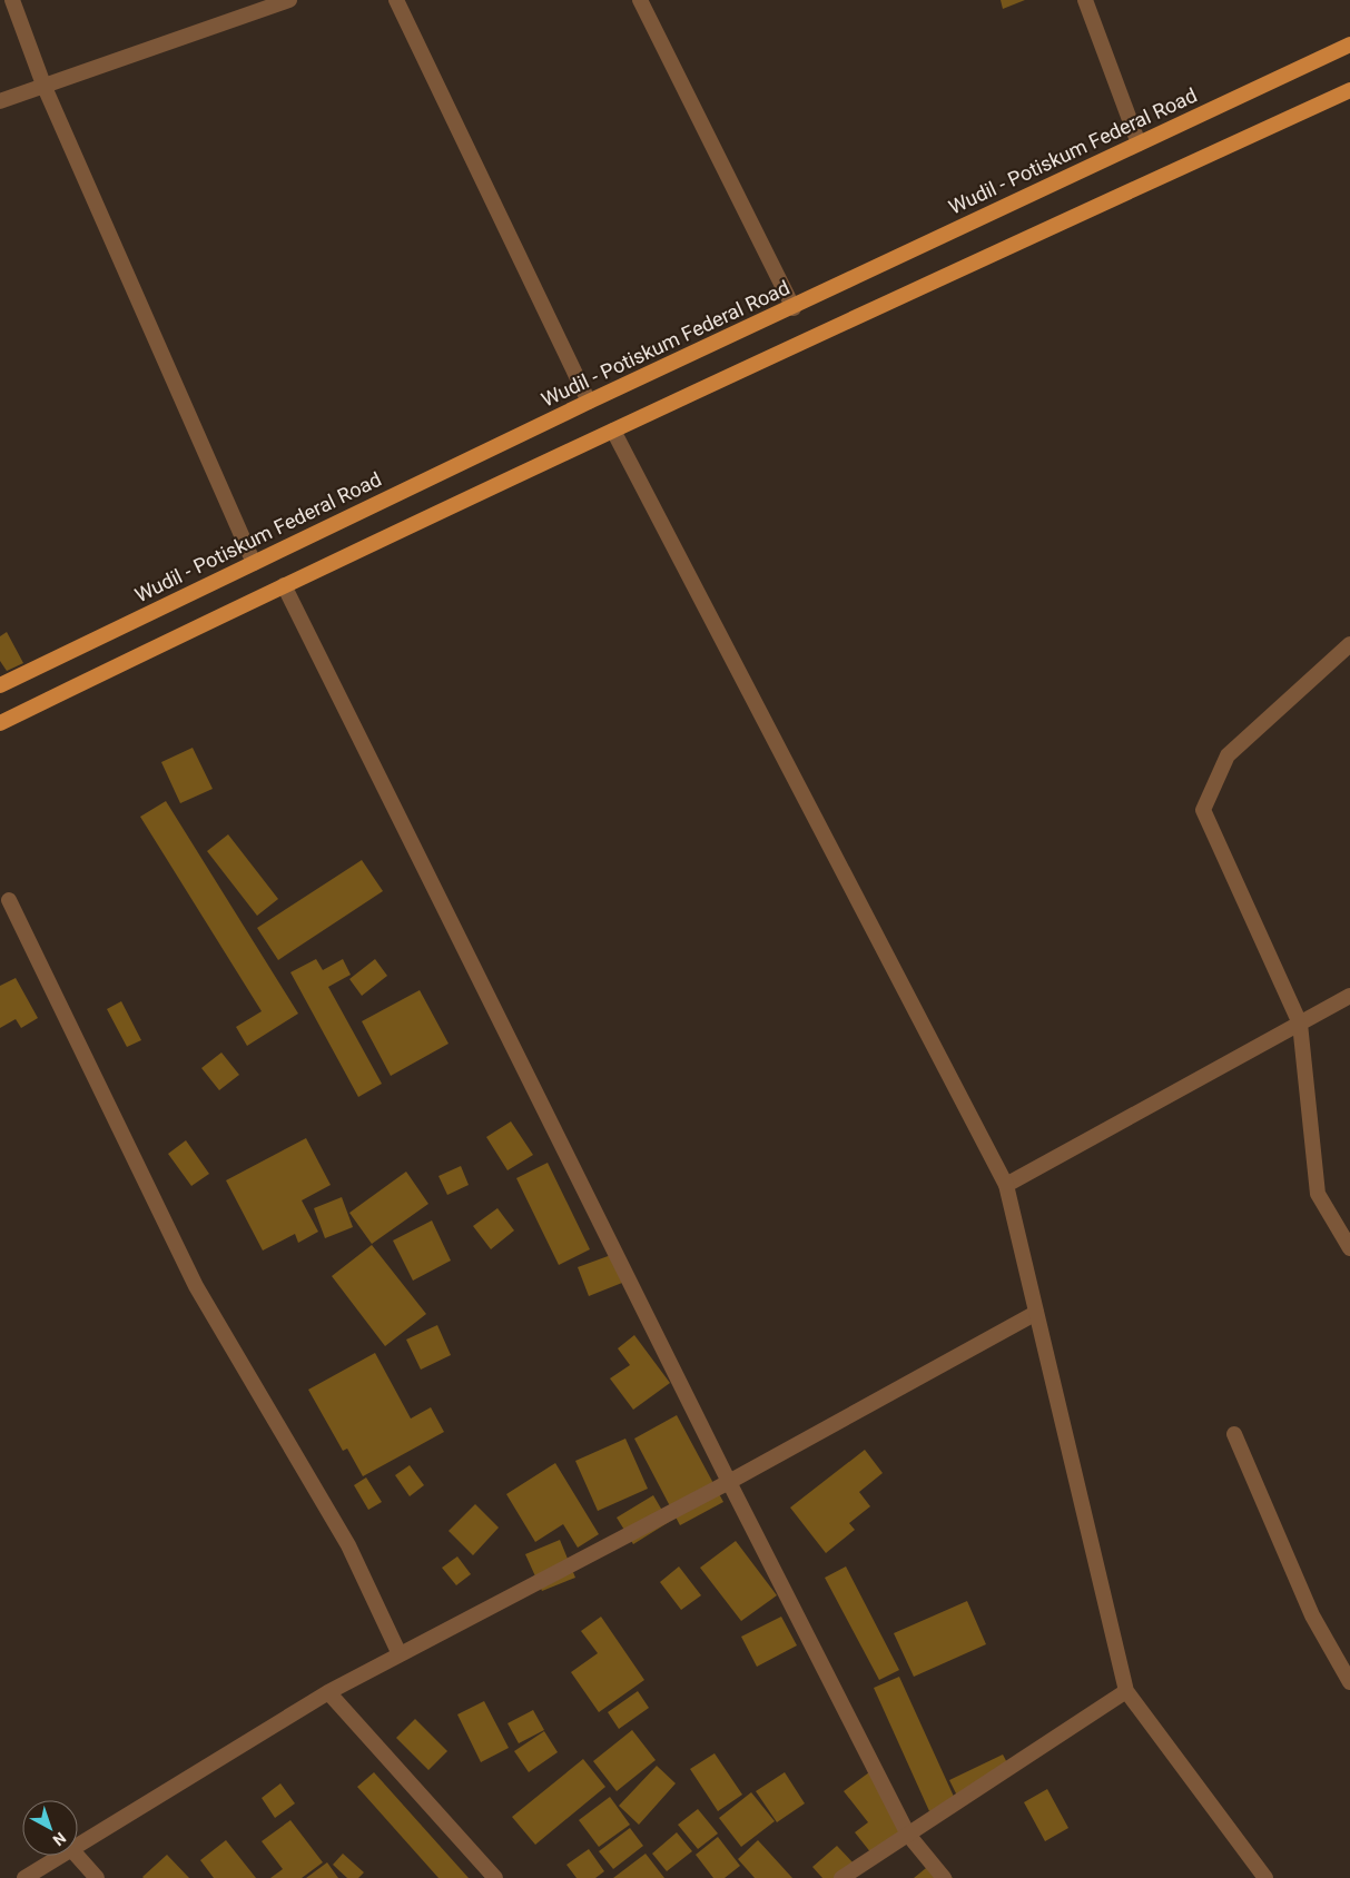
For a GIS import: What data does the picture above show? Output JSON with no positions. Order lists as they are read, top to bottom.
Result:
{
  "streets": {
    "main road": ["Wudil - Potiskum Federal Road"]
  },
  "north": "bottom right"
}
